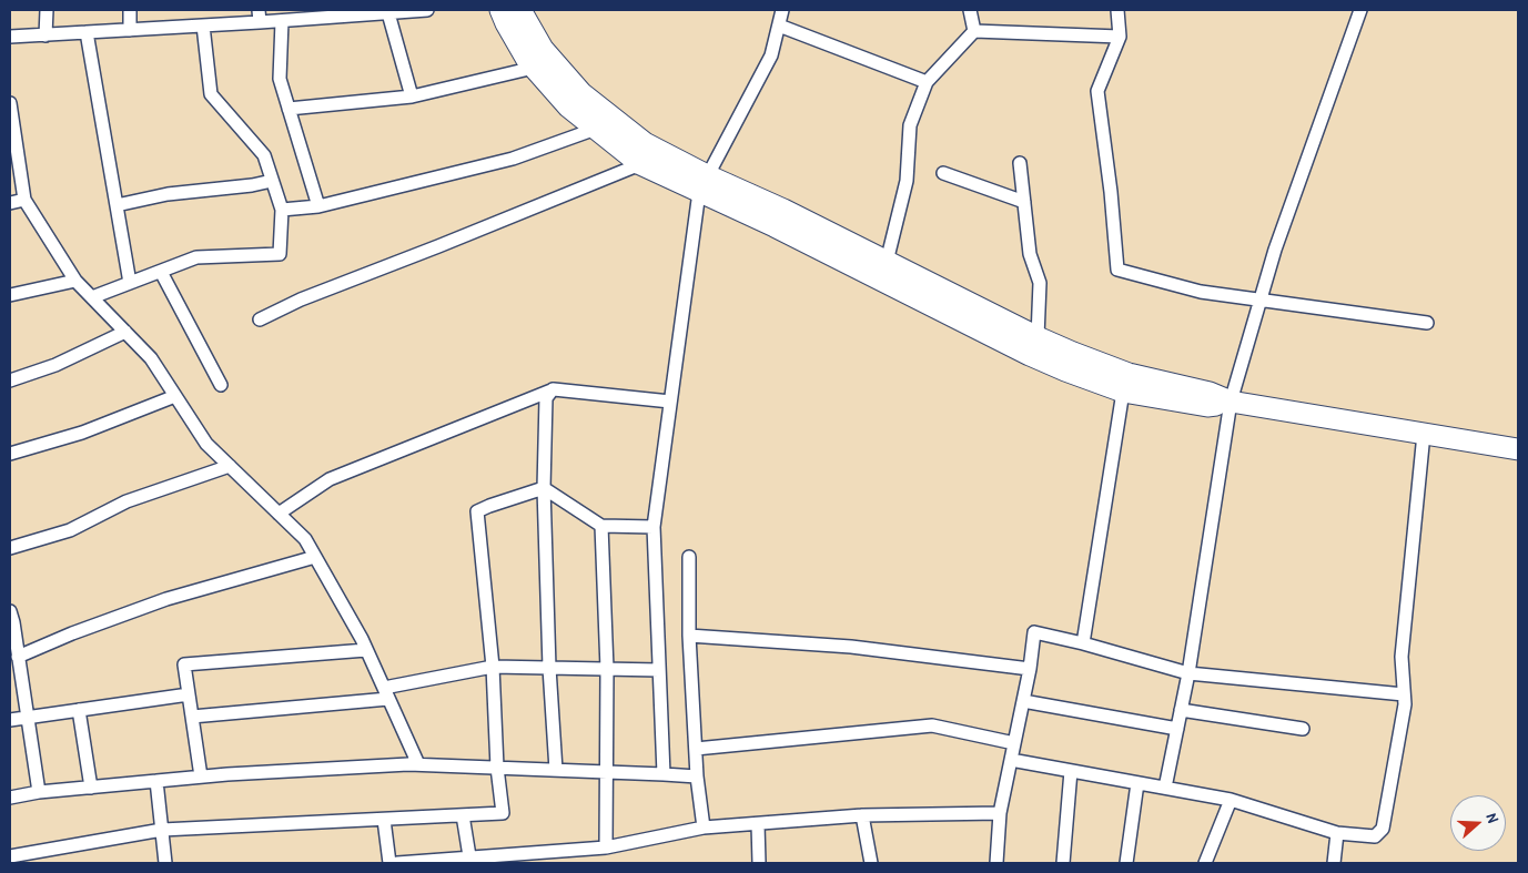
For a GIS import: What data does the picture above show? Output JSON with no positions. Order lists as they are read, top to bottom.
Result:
{
  "north": "right"
}
